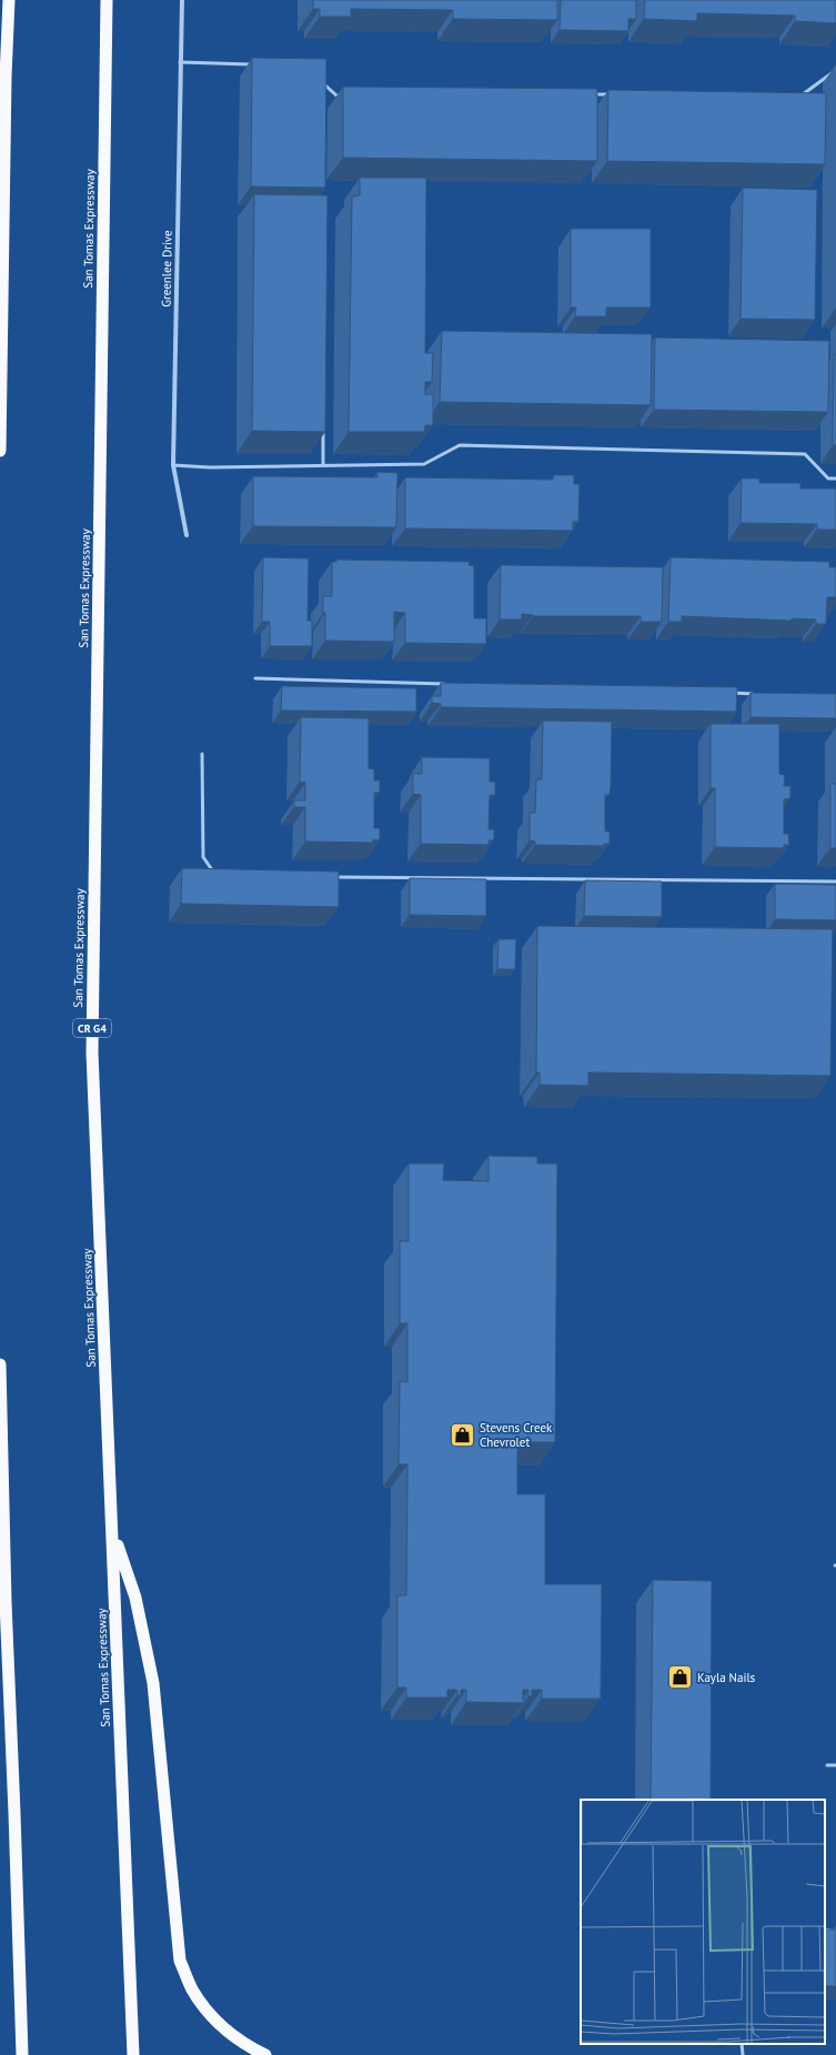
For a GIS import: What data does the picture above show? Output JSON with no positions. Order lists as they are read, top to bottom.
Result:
{
  "streets": {
    "highway": ["San Tomas Expressway", "CR G4"],
    "street": ["Greenlee Drive"]
  },
  "places": {
    "shop": ["Stevens Creek Chevrolet", "Kayla Nails"]
  }
}
